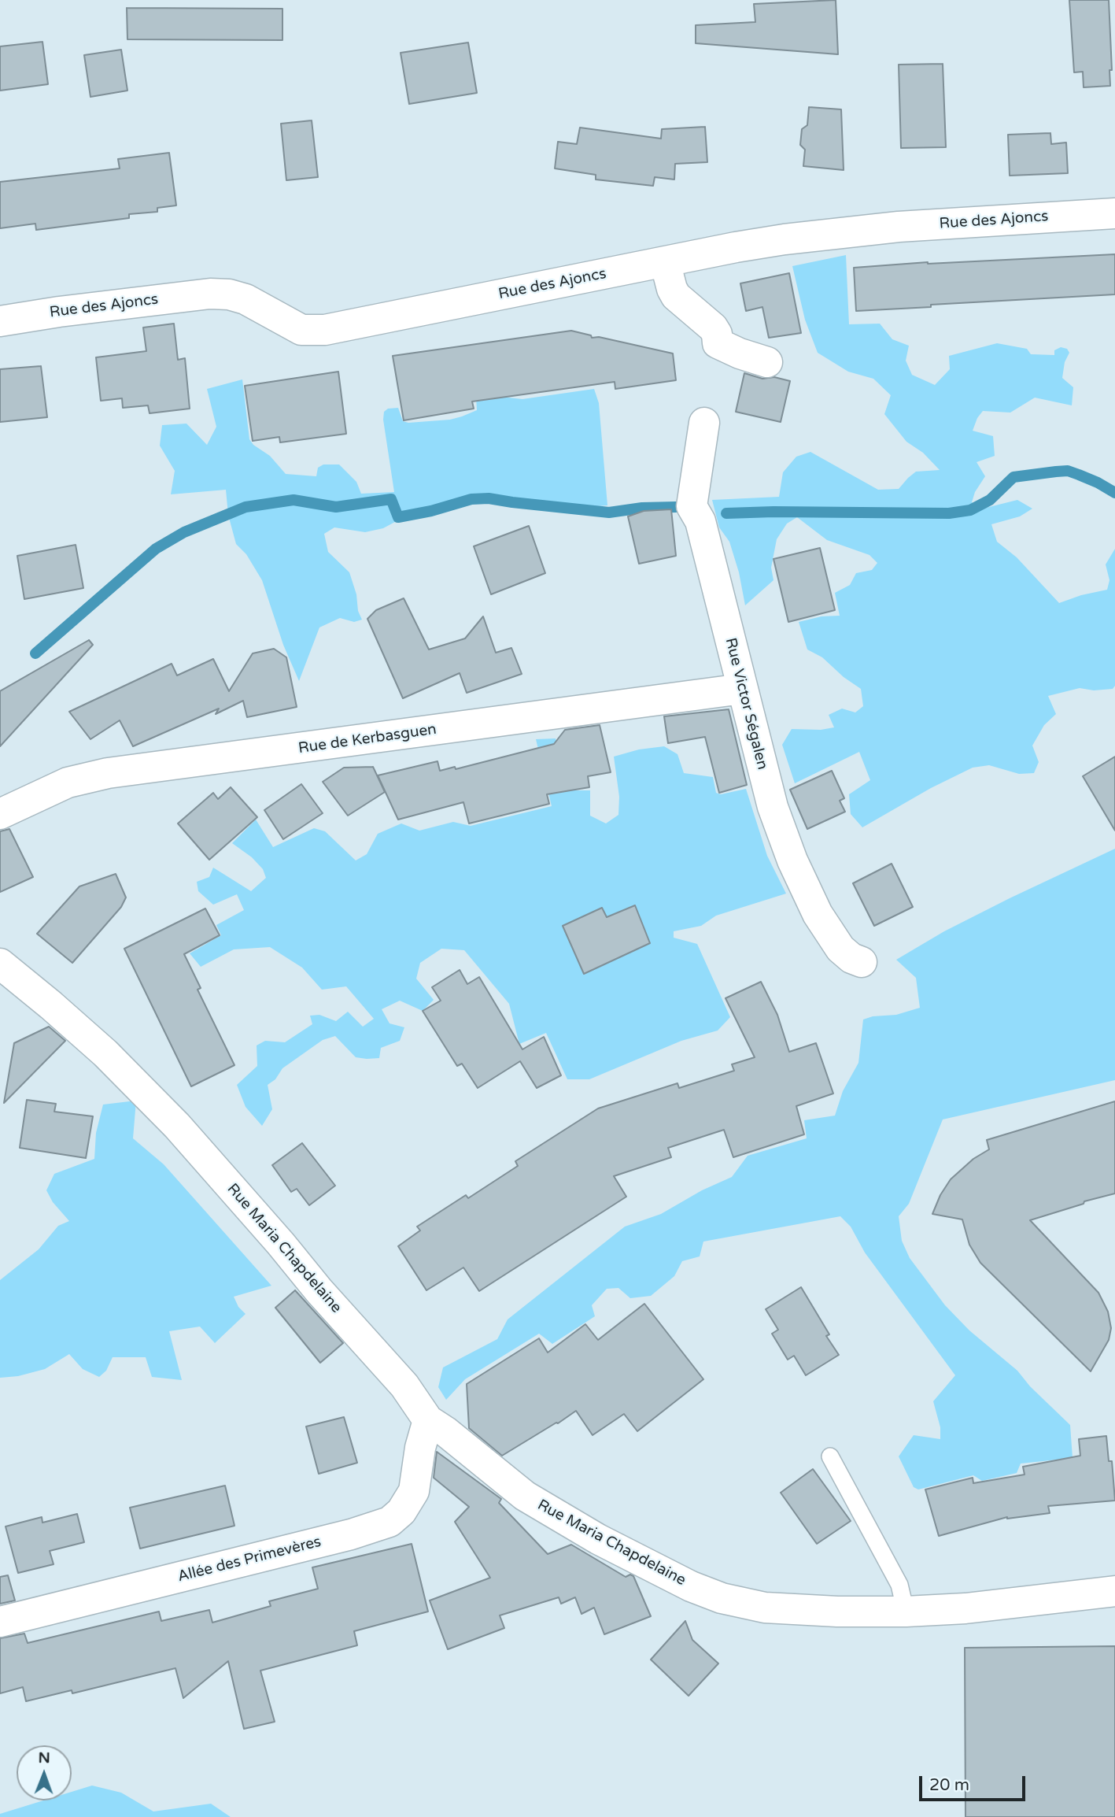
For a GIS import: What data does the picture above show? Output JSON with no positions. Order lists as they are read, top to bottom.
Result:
{
  "streets": {
    "street": [
      "Rue des Ajoncs",
      "Rue Victor Ségalen",
      "Rue de Kerbasguen",
      "Rue Maria Chapdelaine",
      "Allée des Primevères"
    ]
  },
  "crossings": [
    ["Rue Victor Ségalen", "Rue de Kerbasguen"],
    ["Rue Maria Chapdelaine", "Allée des Primevères"]
  ],
  "scale_bar": "20 m",
  "north": "top"
}
